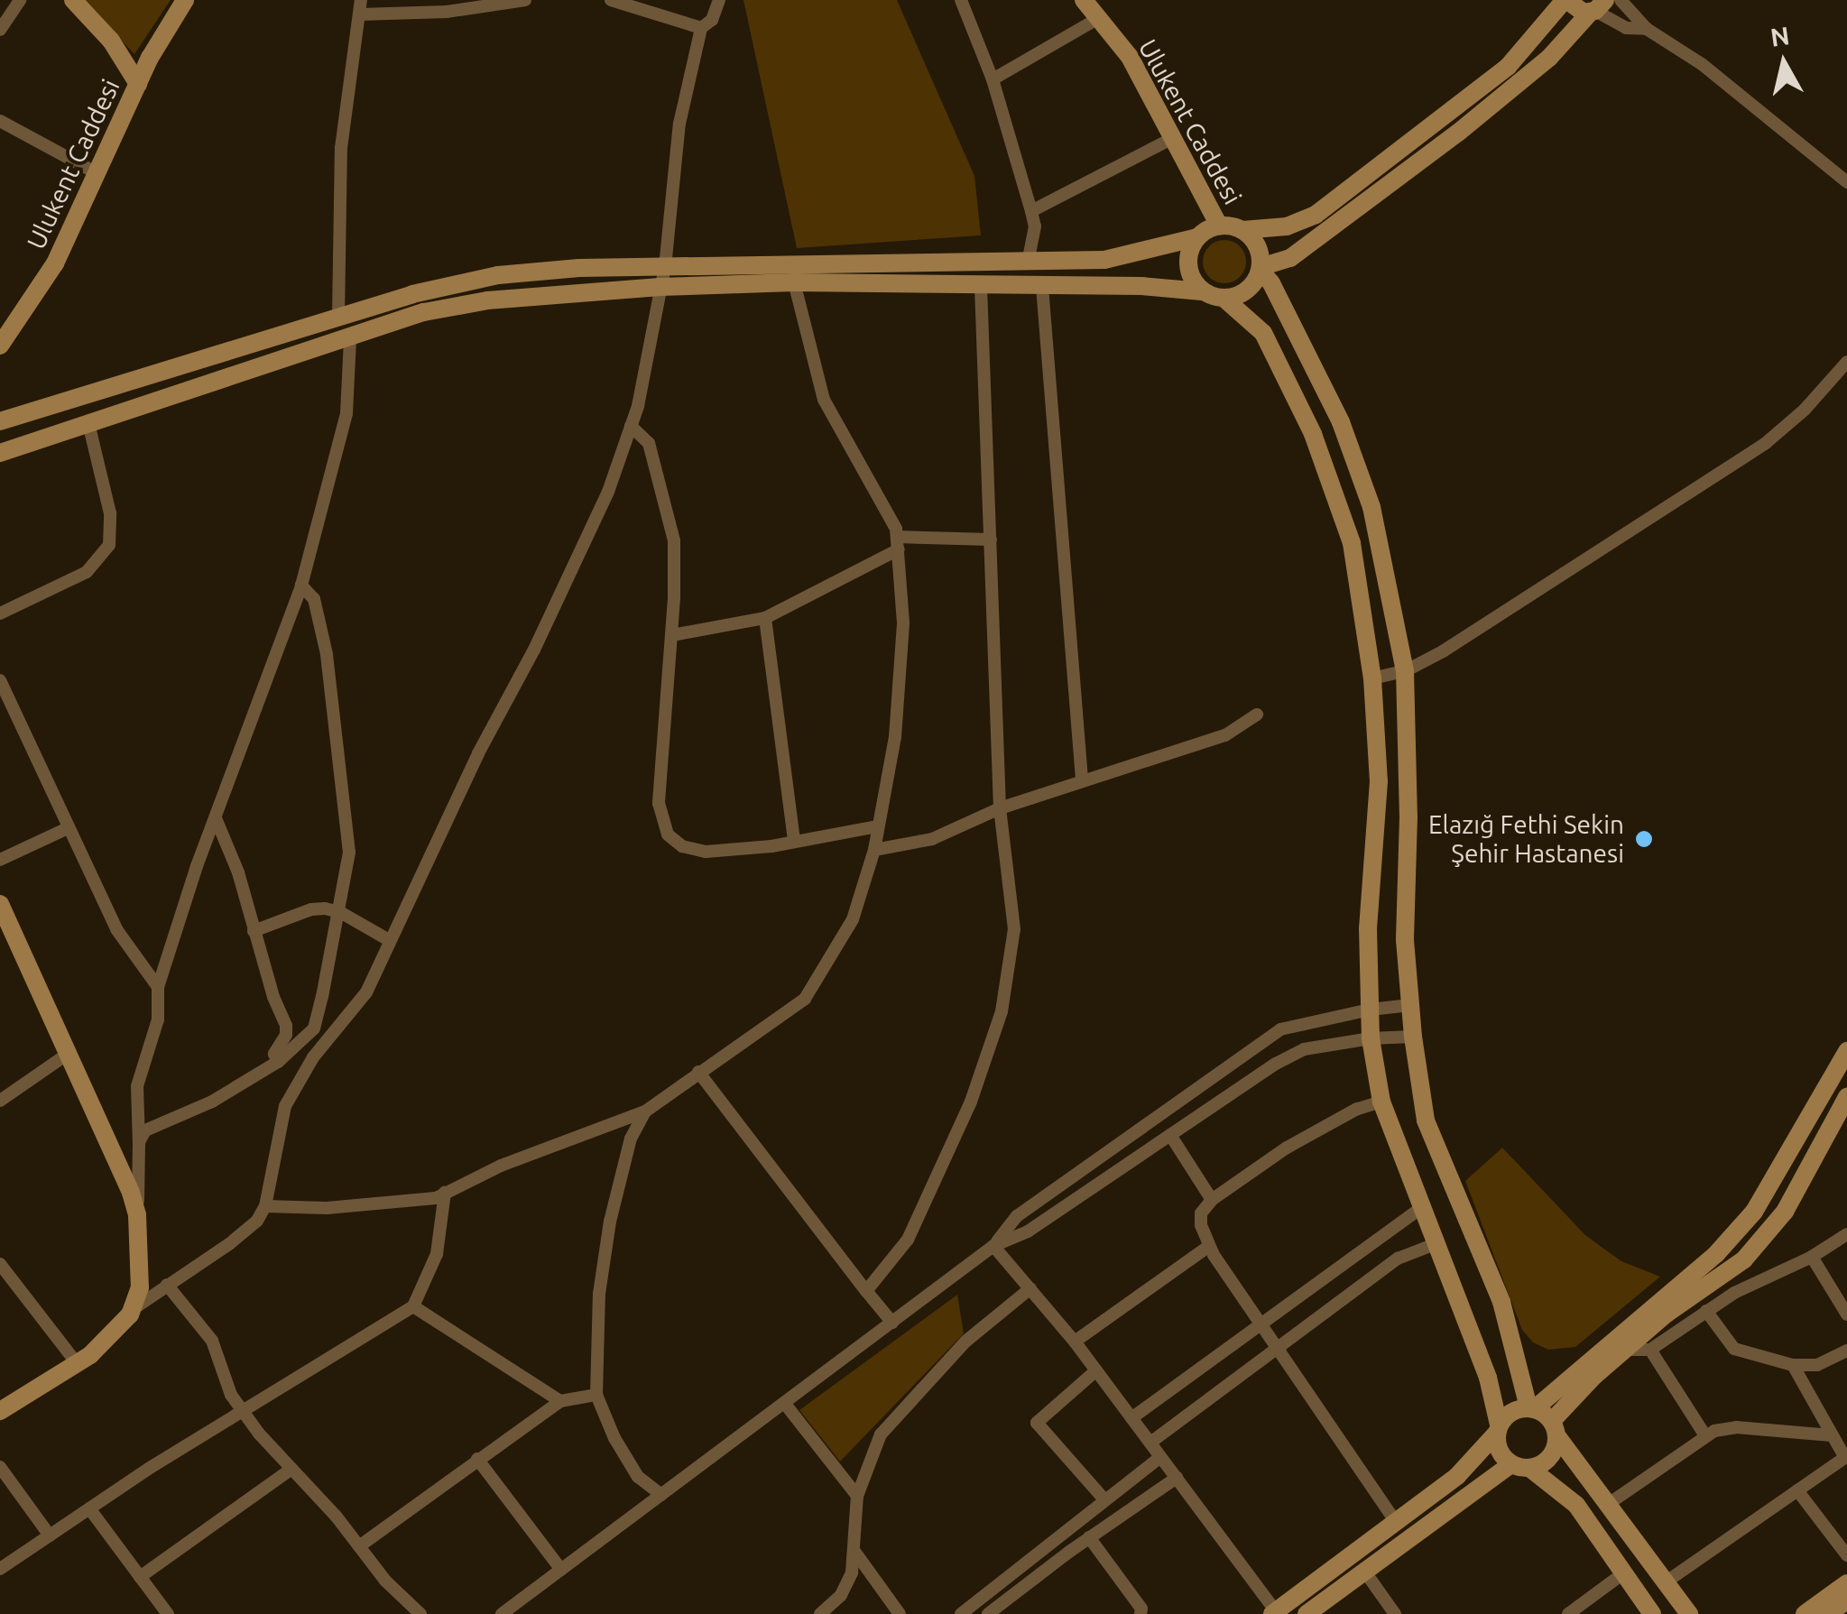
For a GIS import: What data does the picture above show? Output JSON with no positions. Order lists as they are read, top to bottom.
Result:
{
  "streets": {
    "street": ["Ulukent Caddesi"]
  },
  "places": ["Elazığ Fethi Sekin Şehir Hastanesi"],
  "north": "top"
}
